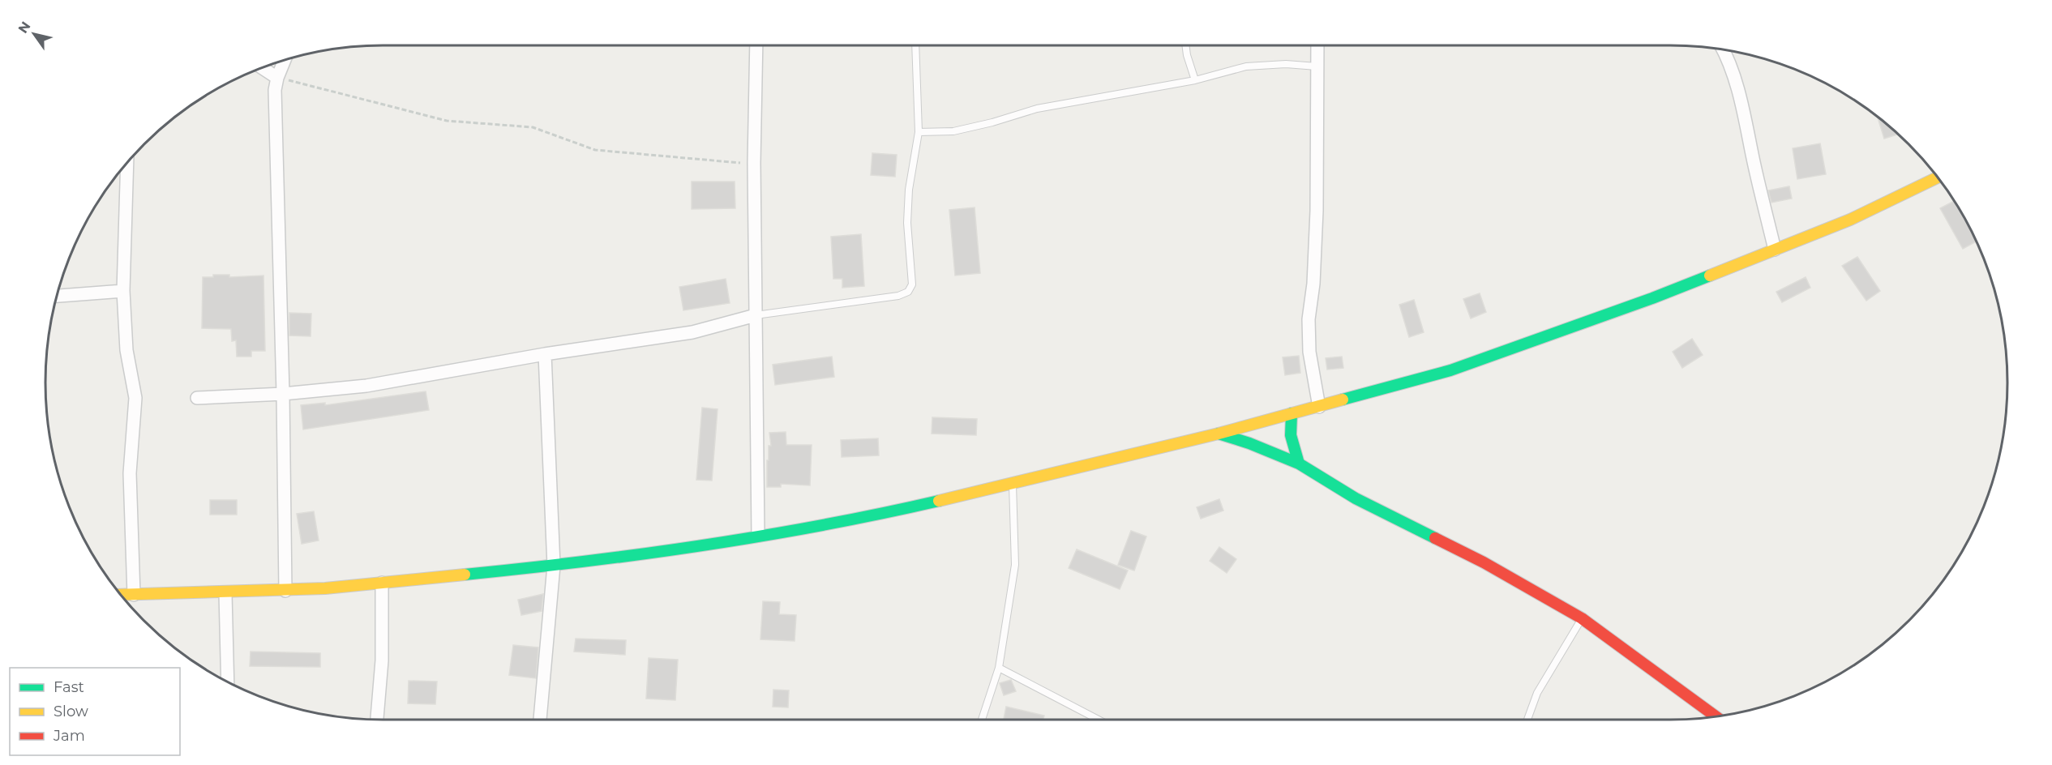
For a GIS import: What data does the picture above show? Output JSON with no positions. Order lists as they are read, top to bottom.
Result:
{
  "legend": ["Fast", "Slow", "Jam"],
  "north": "top left"
}
